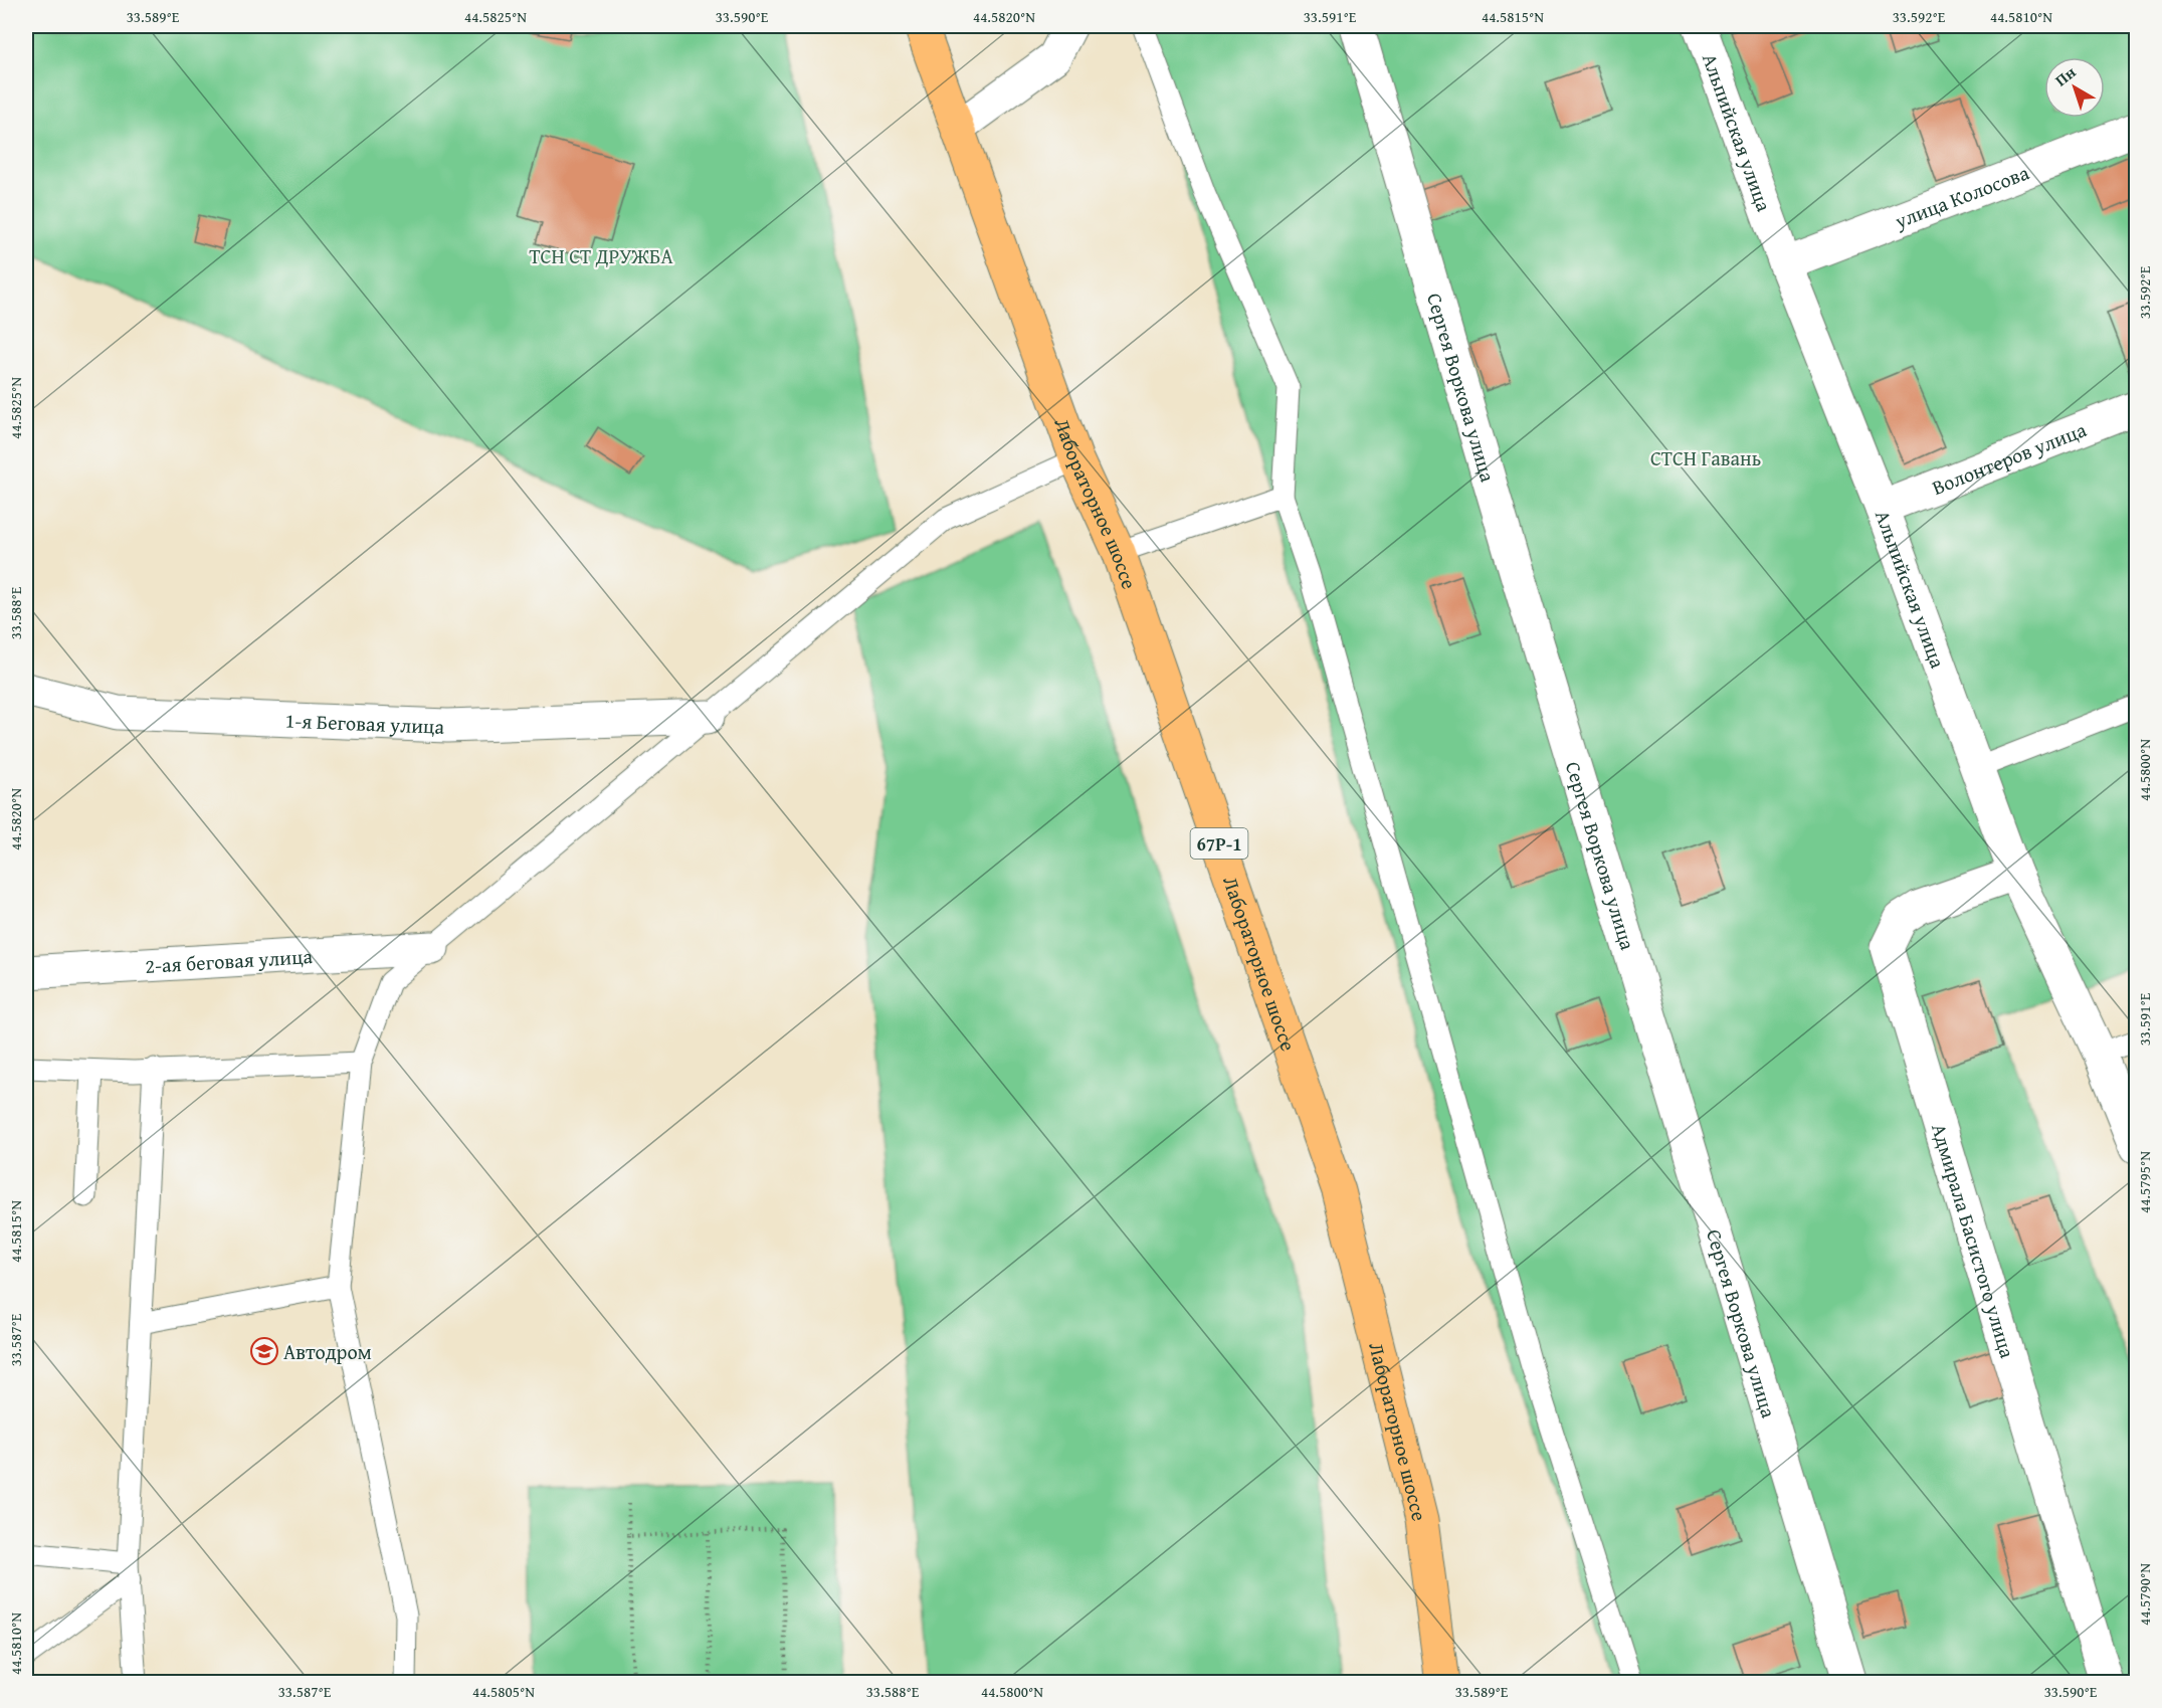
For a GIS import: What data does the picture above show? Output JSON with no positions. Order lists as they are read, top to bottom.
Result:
{
  "streets": {
    "main road": ["Лабораторное шоссе", "67Р-1"],
    "street": [
      "Альпийская улица",
      "улица Колосова",
      "Сергея Воркова улица",
      "Волонтеров улица",
      "1-я Беговая улица",
      "2-ая беговая улица",
      "Адмирала Басистого улица"
    ]
  },
  "crossings": [
    ["Альпийская улица", "улица Колосова"],
    ["Альпийская улица", "Волонтеров улица"],
    ["Альпийская улица", "Адмирала Басистого улица"]
  ],
  "parks": ["ТСН СТ ДРУЖБА", "СТСН Гавань"],
  "places": {
    "school or university": ["Автодром"]
  },
  "north": "top left",
  "coordinates": [
    "33.589°E",
    "44.5825°N",
    "33.590°E",
    "44.5820°N",
    "33.591°E",
    "44.5815°N",
    "33.592°E",
    "44.5810°N",
    "33.588°E",
    "44.5800°N",
    "44.5795°N",
    "33.587°E",
    "44.5790°N",
    "44.5805°N"
  ]
}
